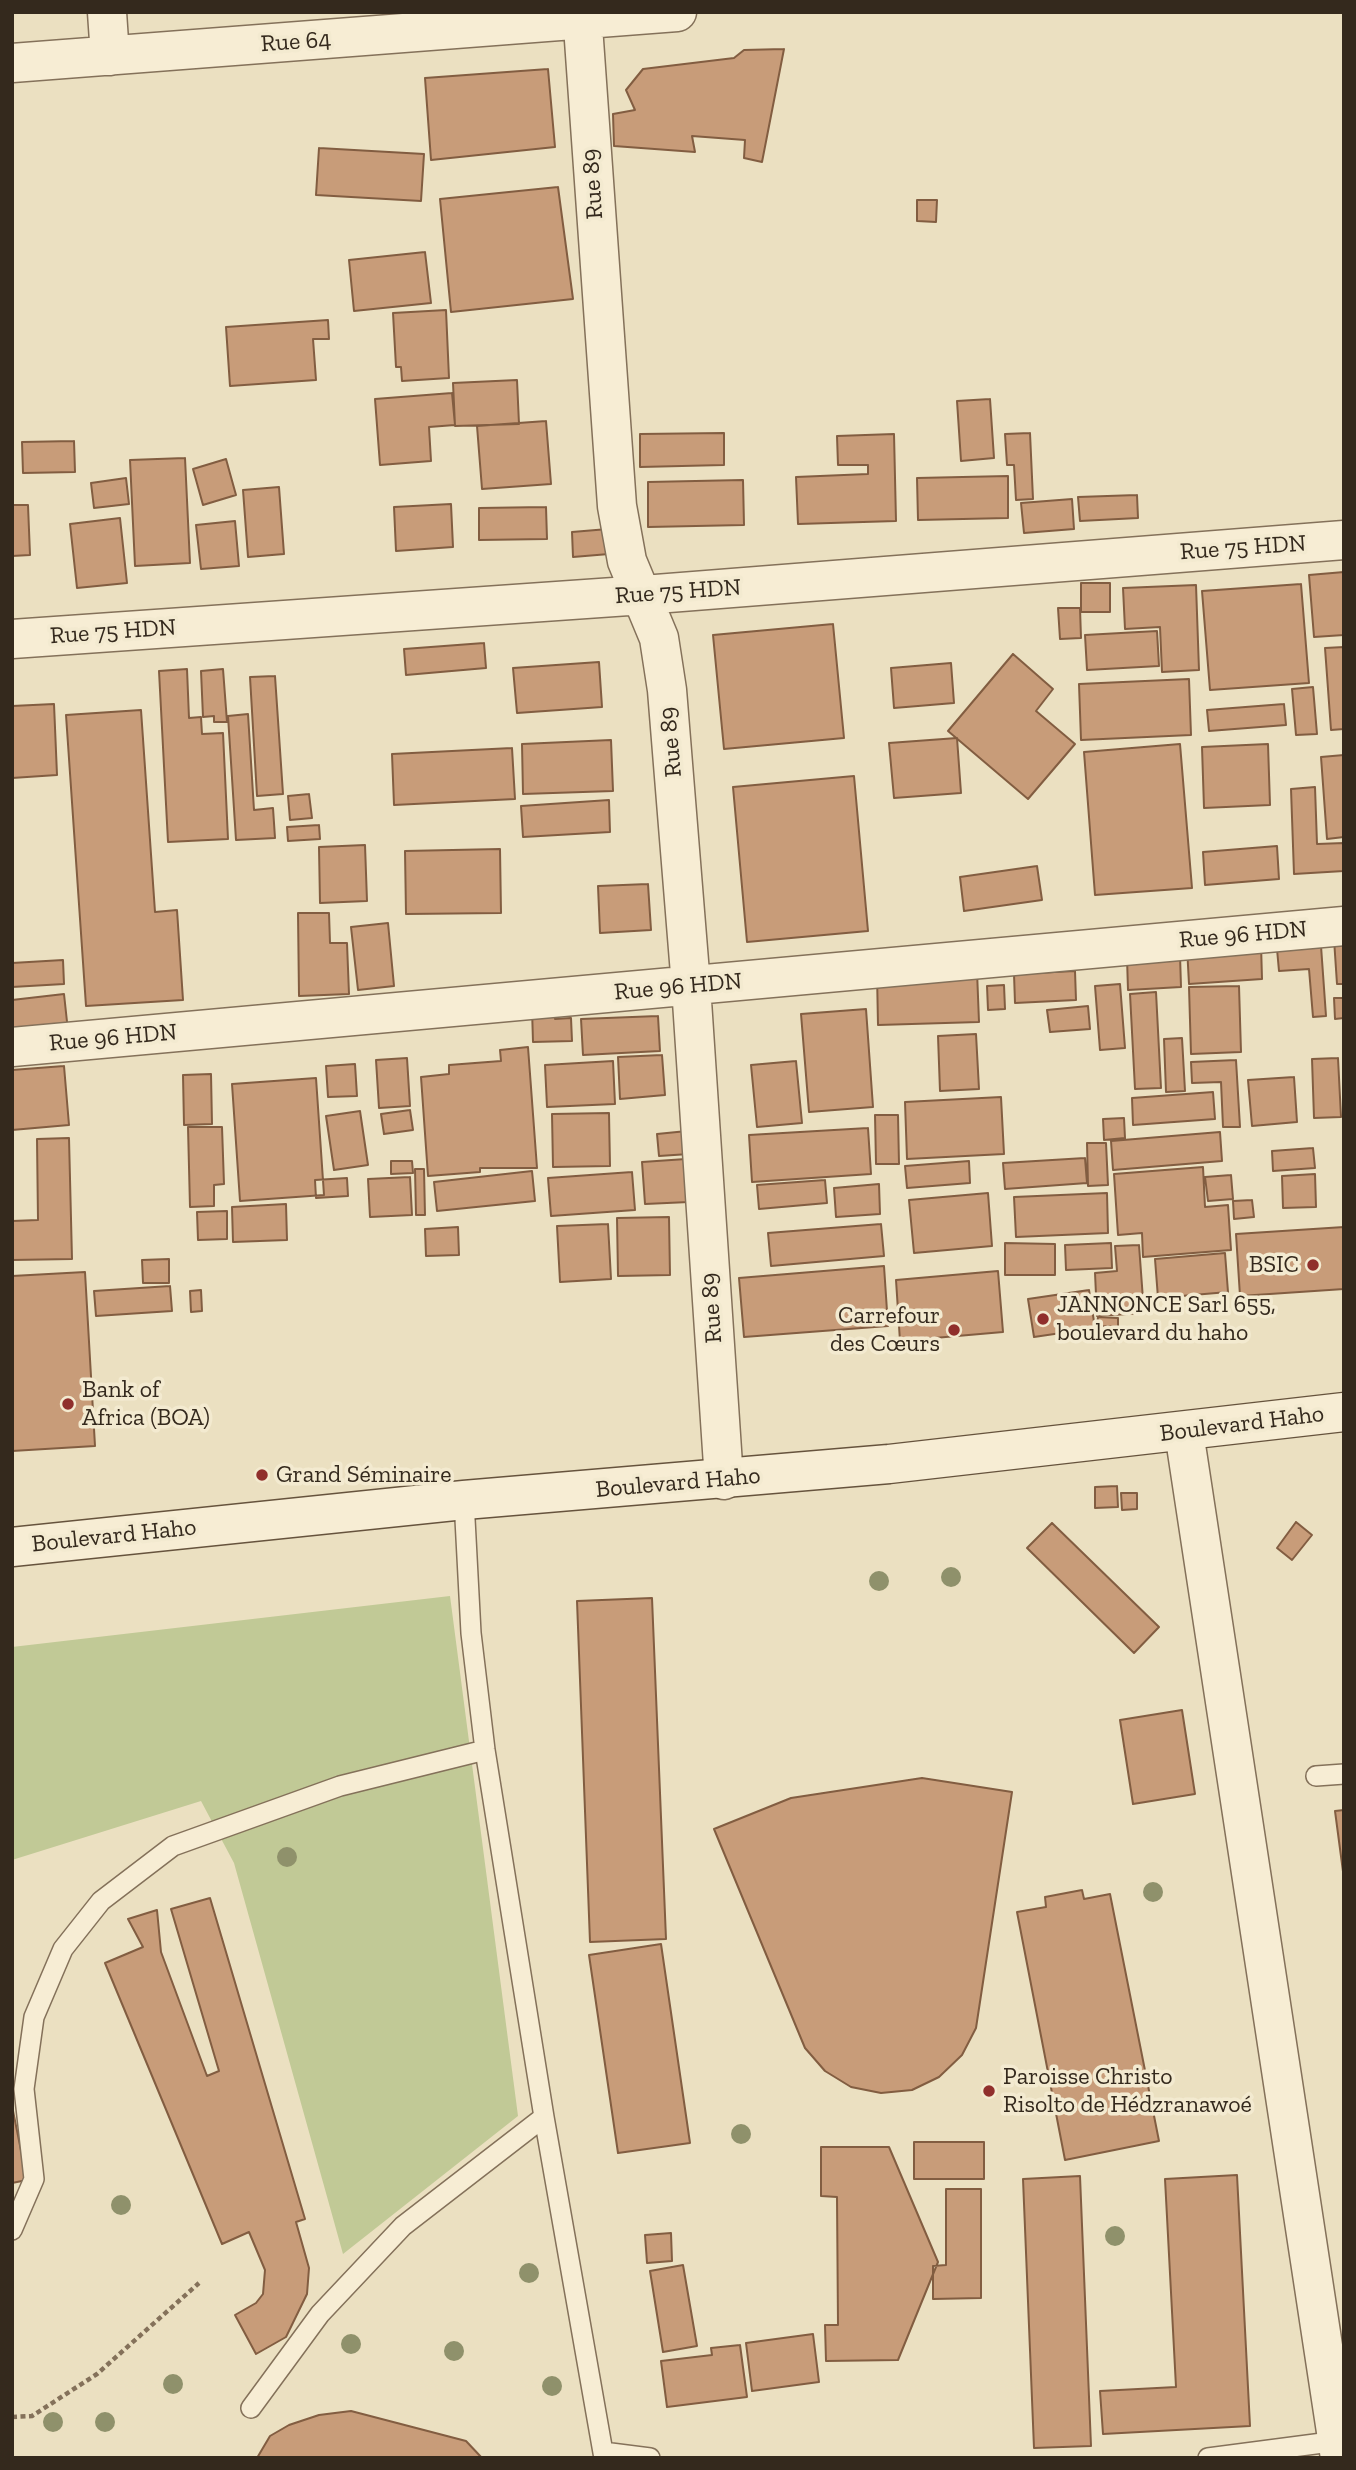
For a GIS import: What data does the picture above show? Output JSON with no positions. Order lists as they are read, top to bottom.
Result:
{
  "streets": {
    "street": [
      "Rue 64",
      "Rue 89",
      "Rue 75 HDN",
      "Rue 96 HDN",
      "Boulevard Haho"
    ]
  },
  "crossings": [
    ["Rue 64", "Rue 89"],
    ["Rue 89", "Rue 75 HDN"],
    ["Rue 89", "Rue 96 HDN"],
    ["Rue 89", "Boulevard Haho"]
  ],
  "places": [
    "BSIC",
    "JANNONCE Sarl 655, boulevard du haho",
    "Carrefour des Cœurs",
    "Bank of Africa (BOA)",
    "Grand Séminaire",
    "Paroisse Christo Risolto de Hédzranawoé"
  ]
}
